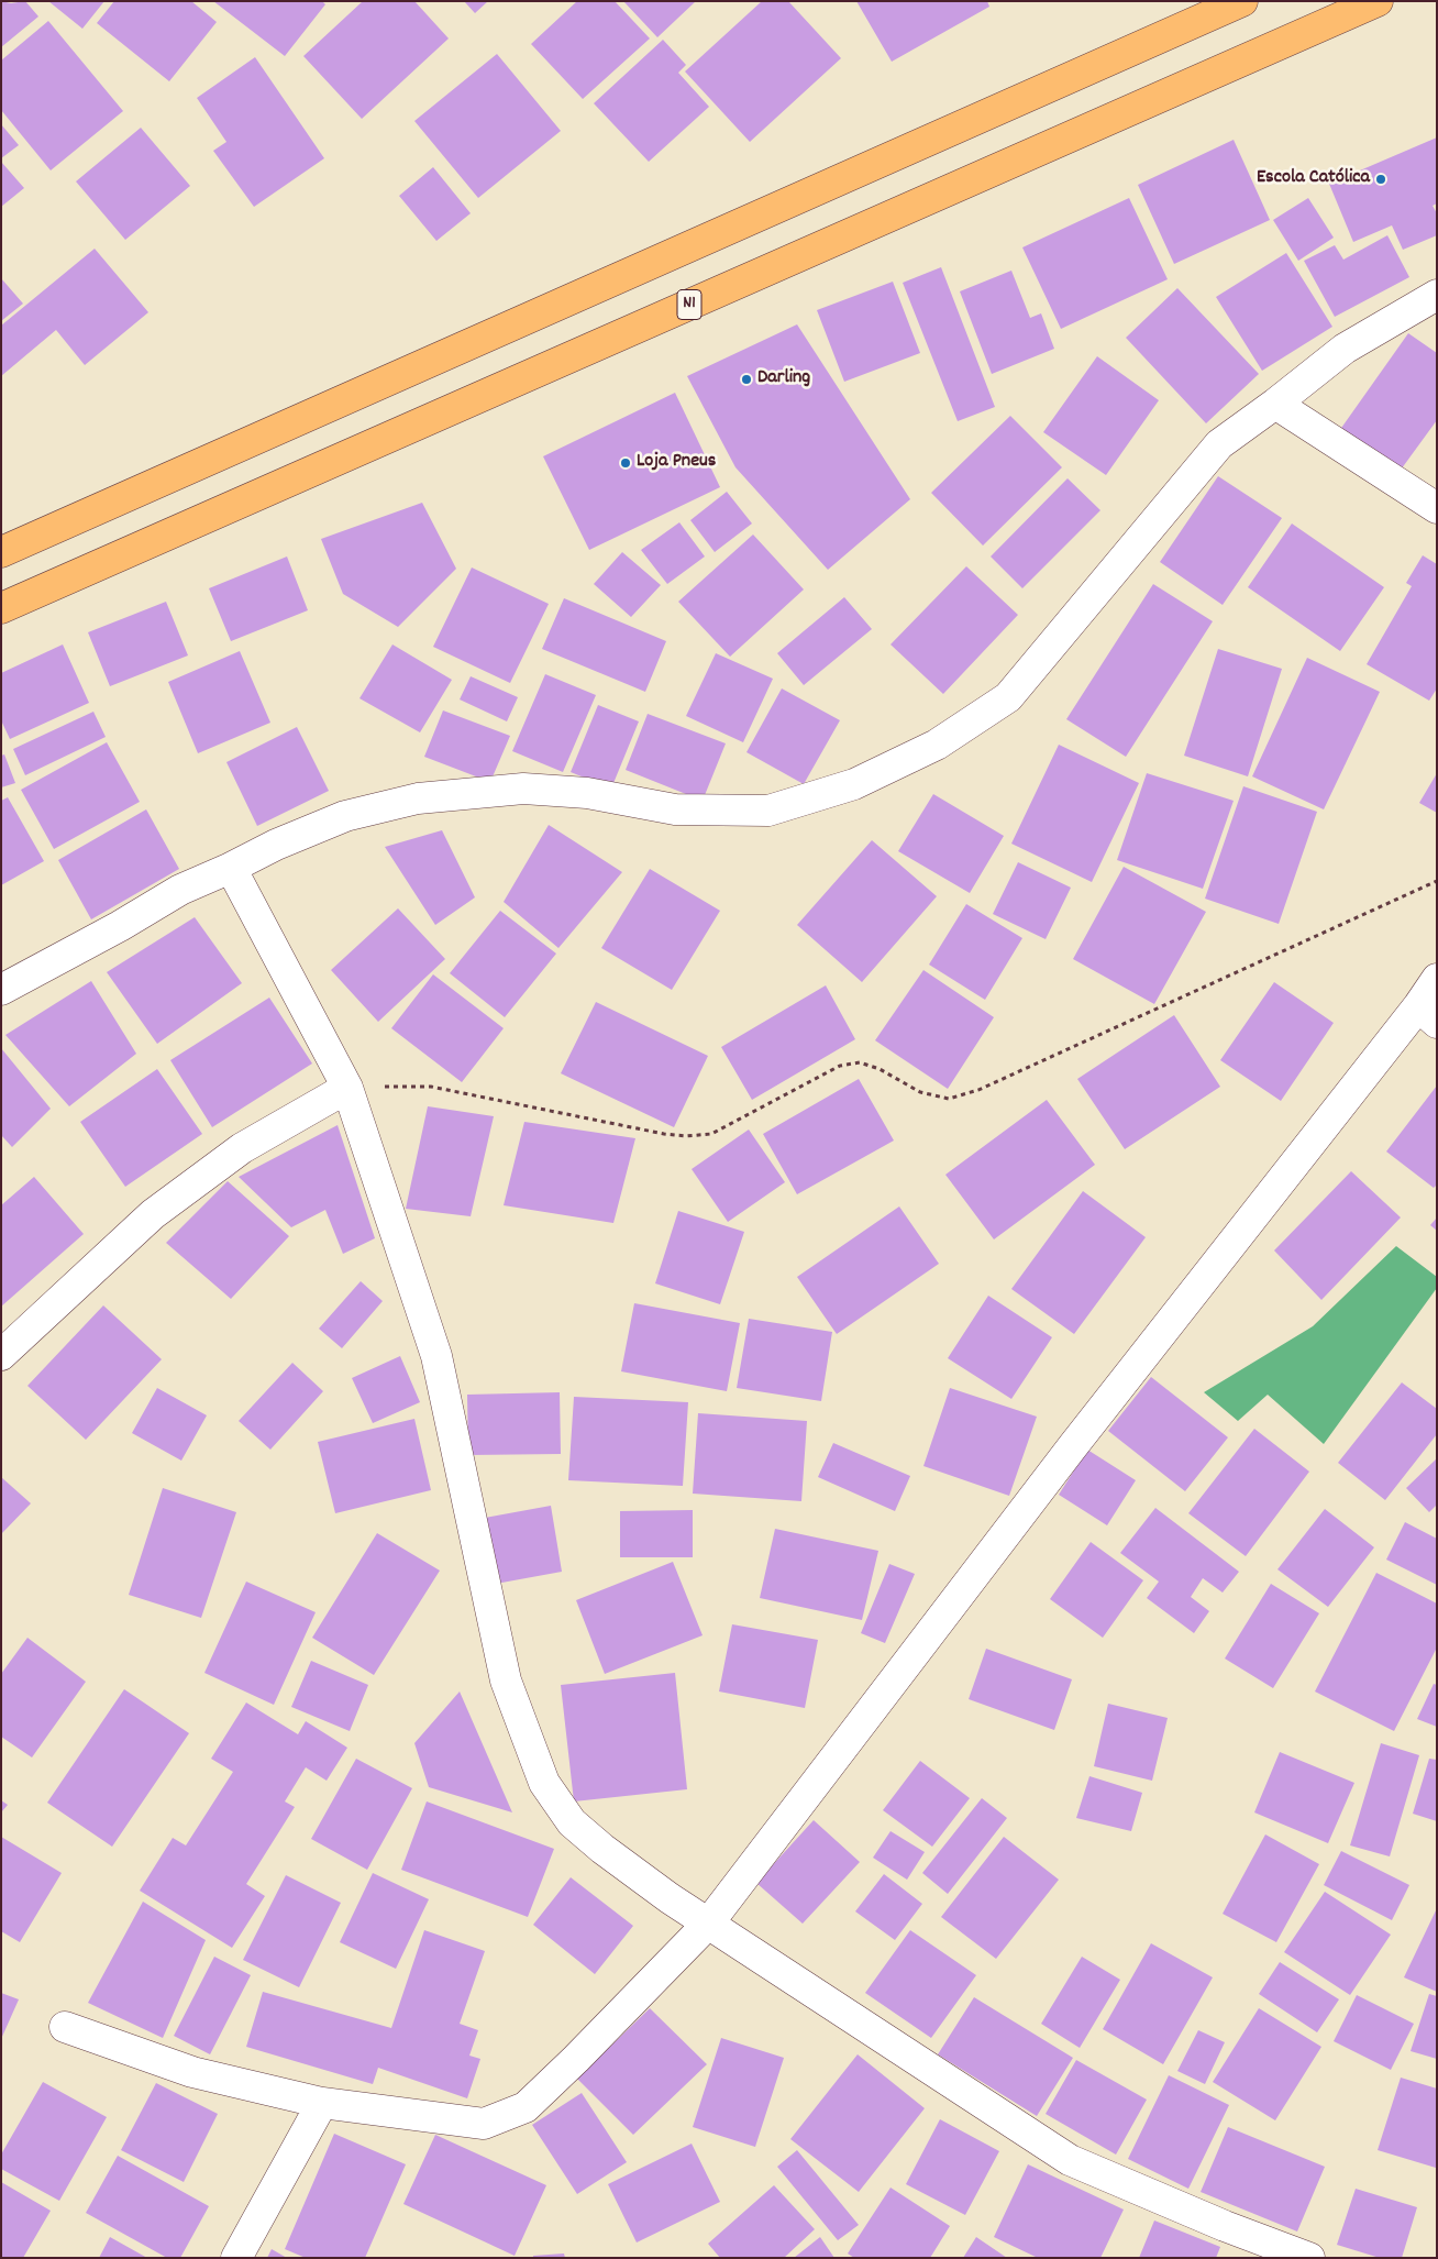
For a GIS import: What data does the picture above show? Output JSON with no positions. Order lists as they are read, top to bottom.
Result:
{
  "streets": {
    "main road": ["N1"]
  },
  "places": ["Escola Católica", "Darling", "Loja Pneus"]
}
